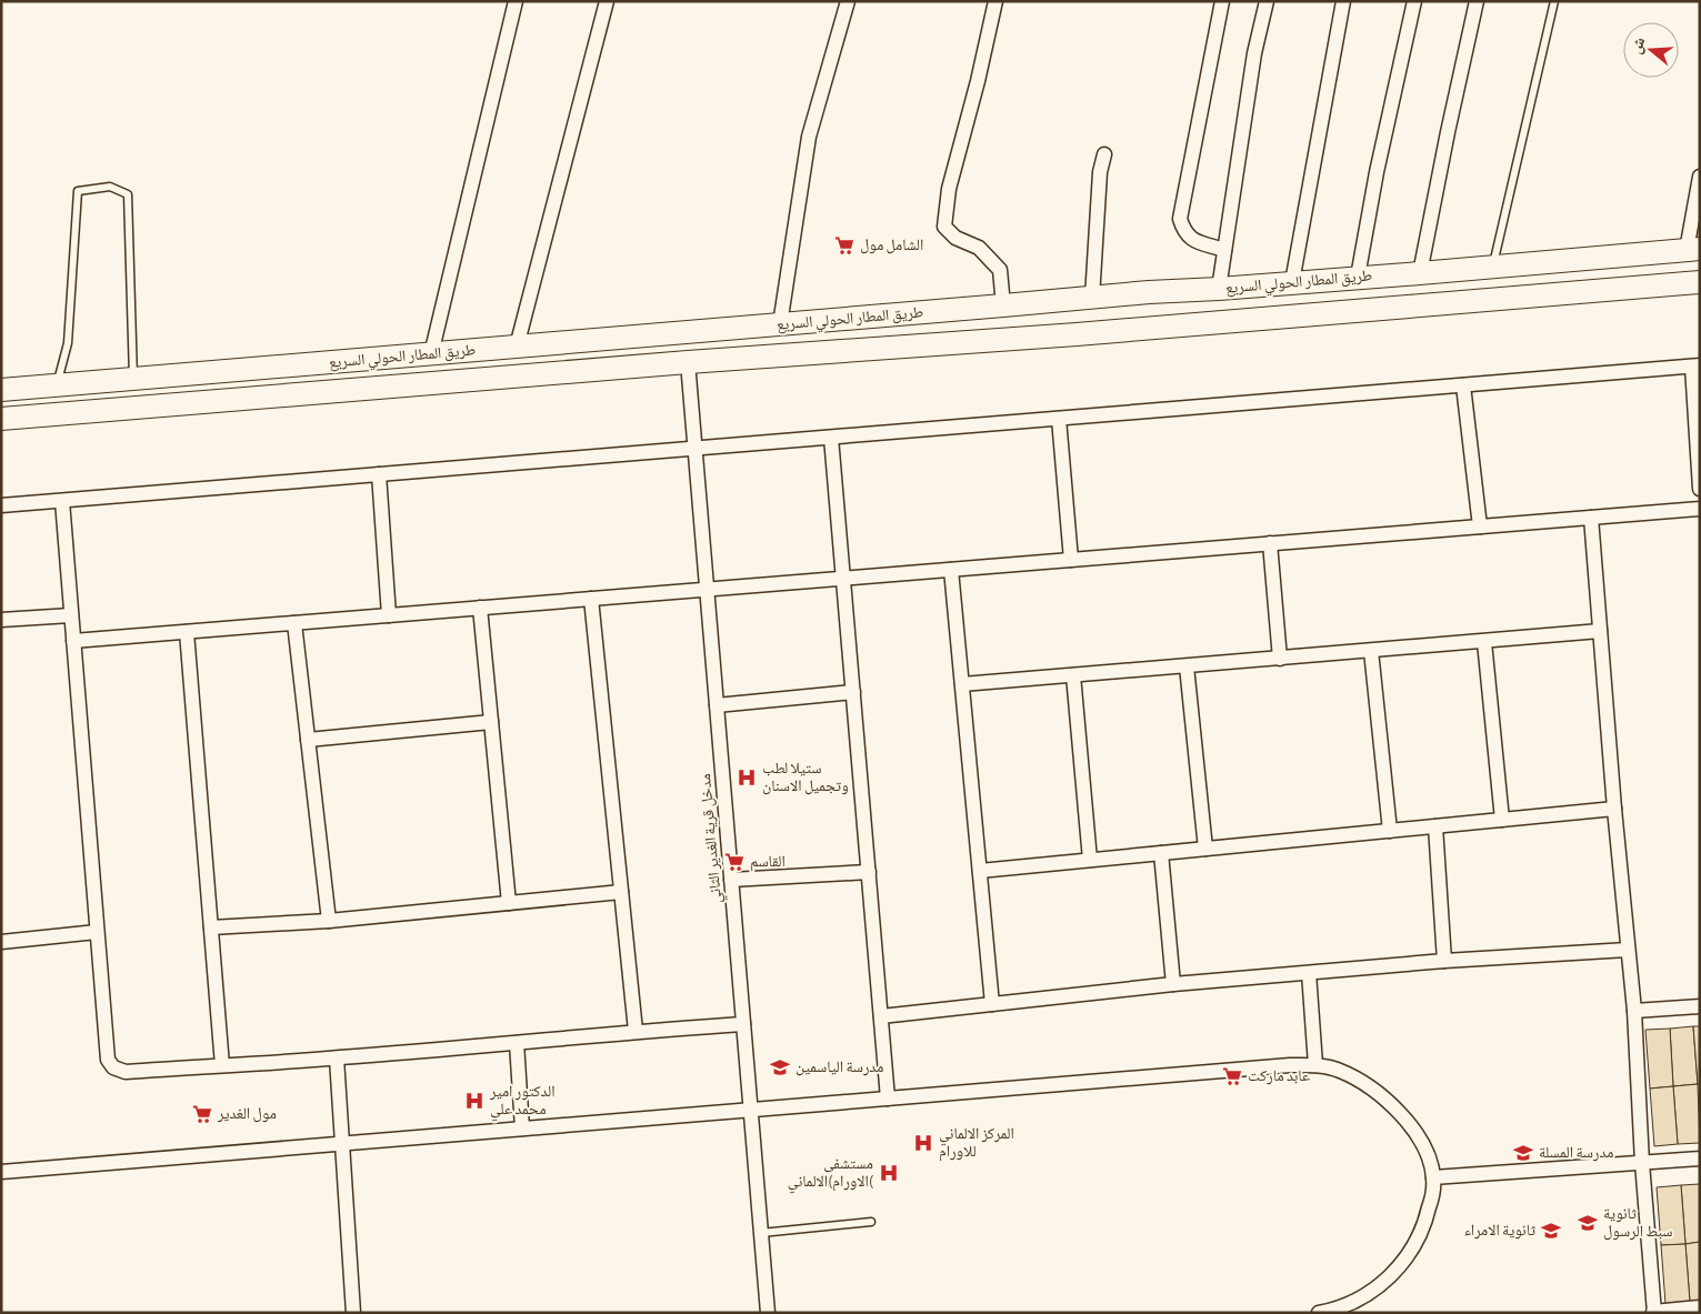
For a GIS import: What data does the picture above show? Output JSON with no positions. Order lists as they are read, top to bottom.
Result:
{
  "streets": {
    "highway": ["طريق المطار الحولي السريع"],
    "street": ["مدخل قرية الغدير الثاني"]
  },
  "crossings": [
    ["طريق المطار الحولي السريع", "مدخل قرية الغدير الثاني"]
  ],
  "places": {
    "supermarket": [
      "الشامل مول",
      "القاسم",
      "عابد ماركت",
      "مول الغدير"
    ],
    "hospital": [
      "ستيلا لطب وتجميل الاسنان",
      "الدكتور امير محمد علي",
      "المركز الالماني للاورام",
      "مستشفى الاورام)الالماني("
    ],
    "school or university": [
      "مدرسة الياسمين",
      "مدرسة المسلة",
      "ثانوية سبط الرسول",
      "ثانوية الامراء"
    ]
  },
  "north": "left"
}
